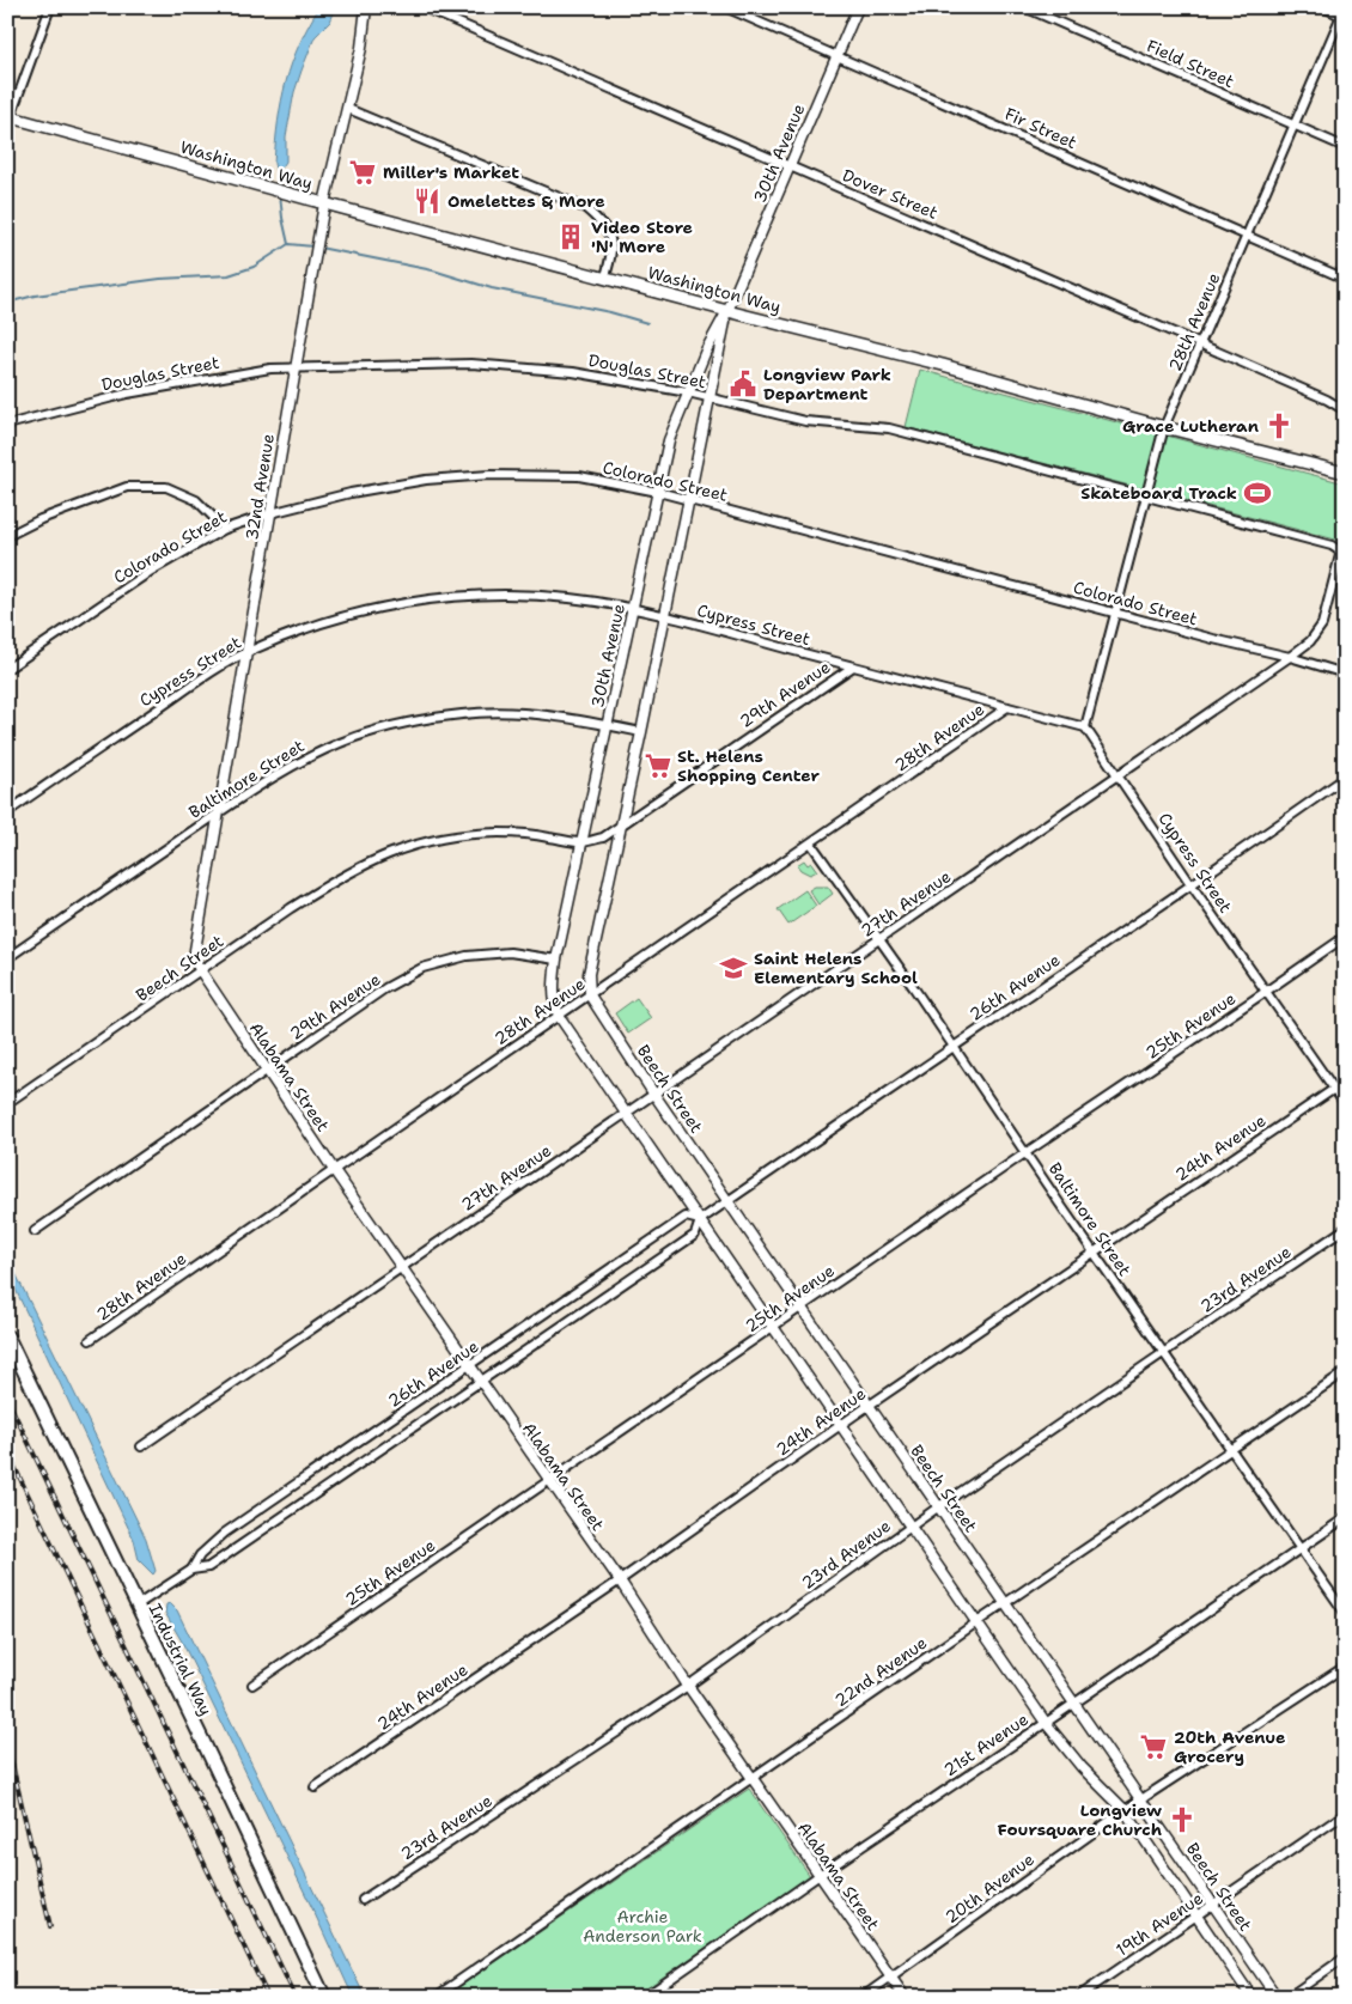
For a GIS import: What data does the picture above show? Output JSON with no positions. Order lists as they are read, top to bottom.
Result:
{
  "streets": {
    "main road": ["Washington Way", "Industrial Way"],
    "street": [
      "Field Street",
      "Fir Street",
      "30th Avenue",
      "Dover Street",
      "28th Avenue",
      "Douglas Street",
      "Colorado Street",
      "32nd Avenue",
      "Cypress Street",
      "29th Avenue",
      "Baltimore Street",
      "27th Avenue",
      "Beech Street",
      "26th Avenue",
      "25th Avenue",
      "Alabama Street",
      "24th Avenue",
      "23rd Avenue",
      "22nd Avenue",
      "21st Avenue",
      "20th Avenue",
      "19th Avenue"
    ]
  },
  "crossings": [
    ["Field Street", "28th Avenue"],
    ["Fir Street", "30th Avenue"],
    ["Fir Street", "28th Avenue"],
    ["30th Avenue", "Washington Way"],
    ["30th Avenue", "Dover Street"],
    ["30th Avenue", "28th Avenue"],
    ["30th Avenue", "Douglas Street"],
    ["30th Avenue", "Colorado Street"],
    ["30th Avenue", "Cypress Street"],
    ["30th Avenue", "29th Avenue"],
    ["30th Avenue", "Baltimore Street"],
    ["30th Avenue", "Beech Street"],
    ["Washington Way", "28th Avenue"],
    ["Washington Way", "32nd Avenue"],
    ["Dover Street", "28th Avenue"],
    ["28th Avenue", "Douglas Street"],
    ["28th Avenue", "Colorado Street"],
    ["28th Avenue", "Cypress Street"],
    ["28th Avenue", "Baltimore Street"],
    ["28th Avenue", "Beech Street"],
    ["28th Avenue", "Alabama Street"],
    ["Douglas Street", "32nd Avenue"],
    ["Douglas Street", "27th Avenue"],
    ["Colorado Street", "32nd Avenue"],
    ["Colorado Street", "27th Avenue"],
    ["32nd Avenue", "Cypress Street"],
    ["32nd Avenue", "Baltimore Street"],
    ["32nd Avenue", "Beech Street"],
    ["32nd Avenue", "Alabama Street"],
    ["Cypress Street", "29th Avenue"],
    ["Cypress Street", "27th Avenue"],
    ["Cypress Street", "26th Avenue"],
    ["Cypress Street", "25th Avenue"],
    ["Cypress Street", "24th Avenue"],
    ["29th Avenue", "Beech Street"],
    ["29th Avenue", "Alabama Street"],
    ["Baltimore Street", "27th Avenue"],
    ["Baltimore Street", "26th Avenue"],
    ["Baltimore Street", "25th Avenue"],
    ["Baltimore Street", "24th Avenue"],
    ["Baltimore Street", "23rd Avenue"],
    ["Baltimore Street", "22nd Avenue"],
    ["Baltimore Street", "21st Avenue"],
    ["27th Avenue", "Beech Street"],
    ["27th Avenue", "Alabama Street"],
    ["Beech Street", "26th Avenue"],
    ["Beech Street", "25th Avenue"],
    ["Beech Street", "Alabama Street"],
    ["Beech Street", "24th Avenue"],
    ["Beech Street", "23rd Avenue"],
    ["Beech Street", "22nd Avenue"],
    ["Beech Street", "21st Avenue"],
    ["Beech Street", "20th Avenue"],
    ["Beech Street", "19th Avenue"],
    ["26th Avenue", "Alabama Street"],
    ["26th Avenue", "Industrial Way"],
    ["25th Avenue", "Alabama Street"],
    ["Alabama Street", "24th Avenue"],
    ["Alabama Street", "23rd Avenue"],
    ["Alabama Street", "22nd Avenue"],
    ["Alabama Street", "21st Avenue"],
    ["Alabama Street", "20th Avenue"]
  ],
  "parks": ["Archie Anderson Park"],
  "places": {
    "supermarket": ["Miller's Market", "St. Helens Shopping Center", "20th Avenue Grocery"],
    "restaurant": ["Omelettes & More"],
    "building": ["Video Store 'N' More"],
    "public building": ["Longview Park Department"],
    "church": ["Grace Lutheran", "Longview Foursquare Church"],
    "sports": ["Skateboard Track"],
    "school or university": ["Saint Helens Elementary School"]
  }
}
